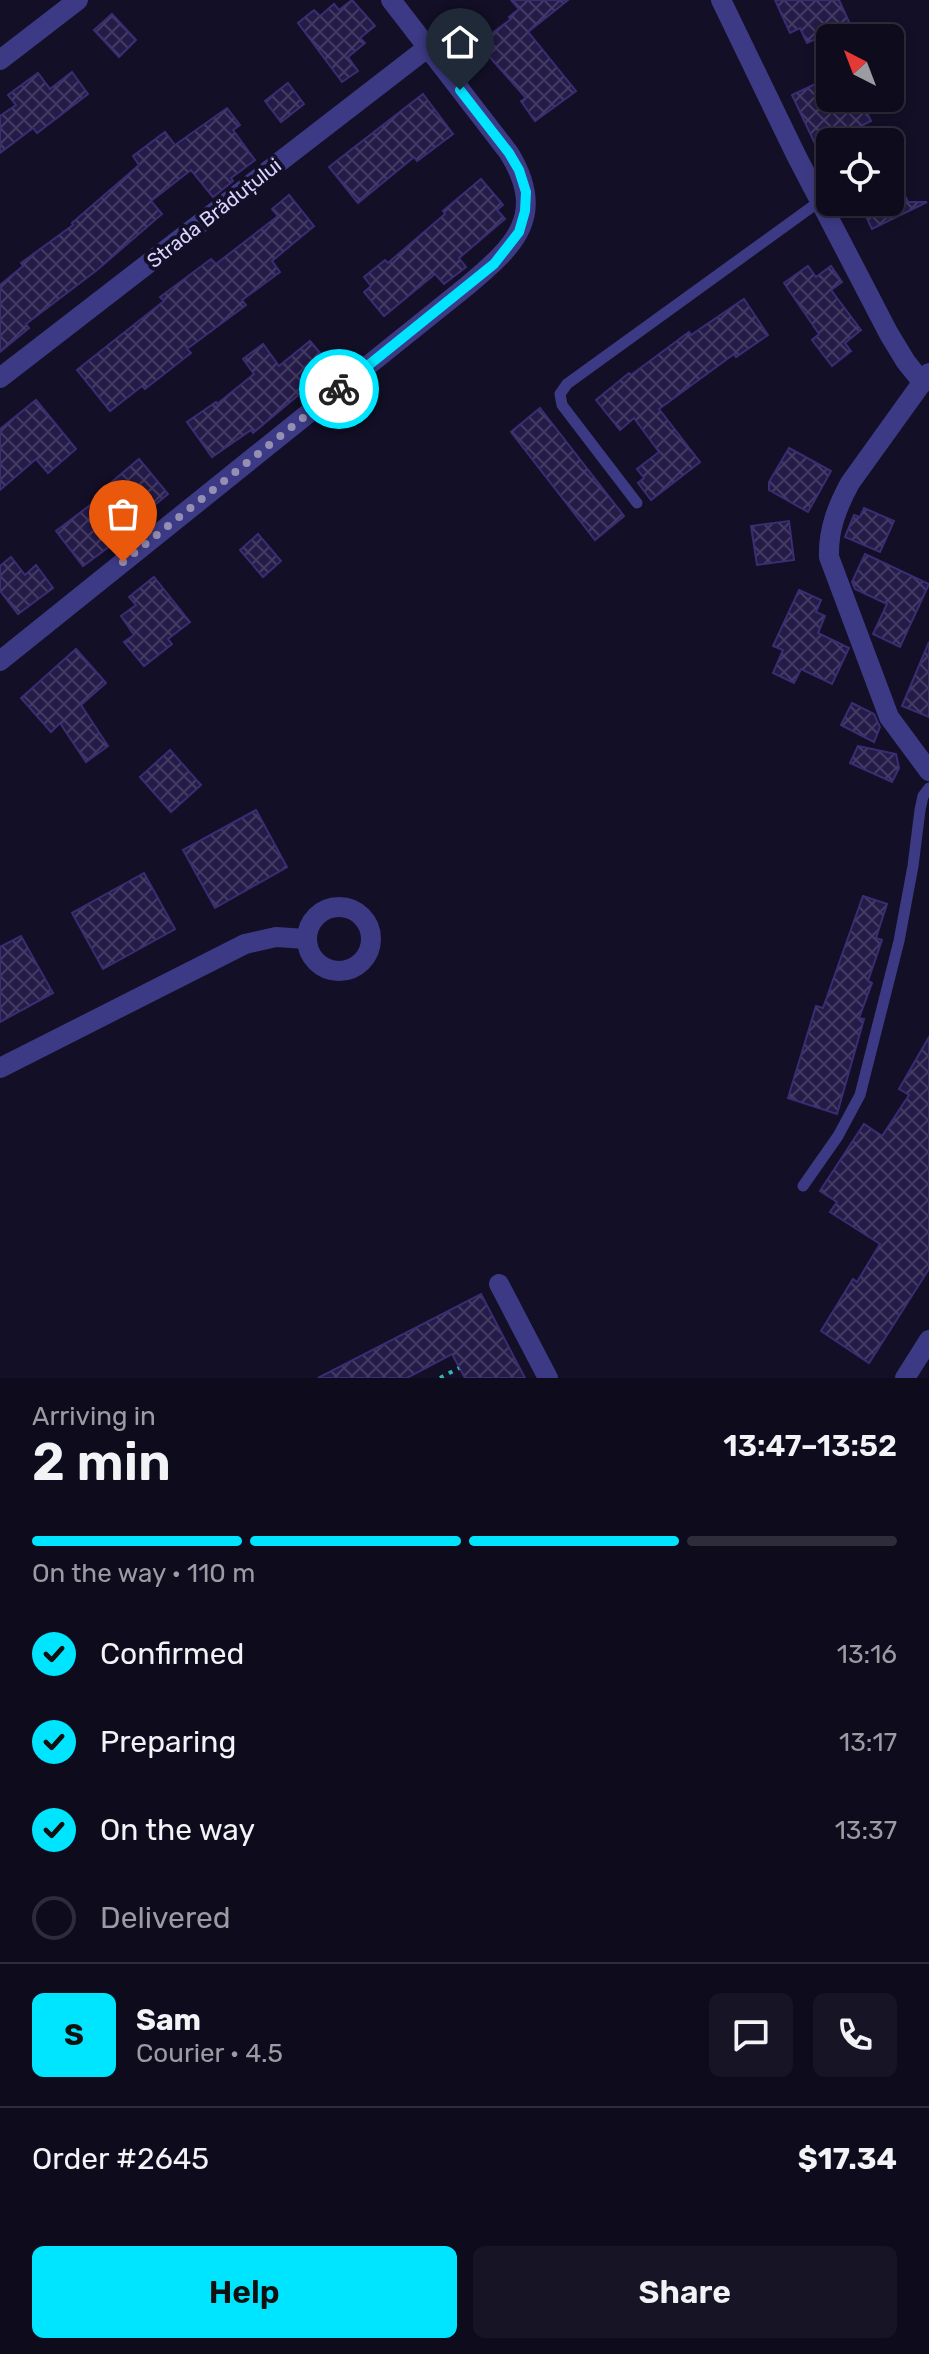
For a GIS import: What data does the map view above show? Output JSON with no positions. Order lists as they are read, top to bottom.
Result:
{
  "streets": {
    "street": ["Strada Brăduțului"]
  },
  "north": "top left",
  "page": {
    "heading": ["2 min", "Arriving in", "13:47–13:52"],
    "panel": [
      "Sam",
      "Courier · 4.5",
      "Order #2645",
      "$17.34"
    ],
    "bar": "On the way · 110 m",
    "list": [
      ["Confirmed", "13:16"],
      ["Preparing", "13:17"],
      ["On the way", "13:37"],
      "Delivered"
    ],
    "round": "S",
    "buttons": ["Help", "Share"]
  }
}
